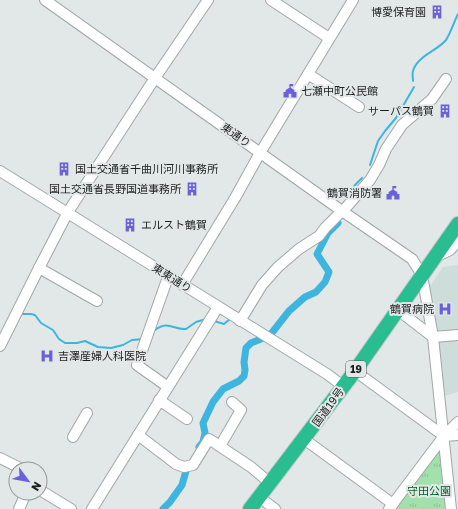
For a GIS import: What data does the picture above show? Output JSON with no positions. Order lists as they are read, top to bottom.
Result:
{
  "streets": {
    "highway": ["19", "国道19号"],
    "street": ["東通り", "東東通り"]
  },
  "crossings": [
    ["東通り", "国道19号"],
    ["東東通り", "国道19号"]
  ],
  "parks": ["守田公園"],
  "places": {
    "building": [
      "博愛保育園",
      "サーパス鶴賀",
      "国土交通省千曲川河川事務所",
      "国土交通省長野国道事務所",
      "エルスト鶴賀"
    ],
    "public building": ["七瀬中町公民館", "鶴賀消防署"],
    "hospital": ["鶴賀病院", "吉澤産婦人科医院"]
  },
  "north": "bottom right"
}
